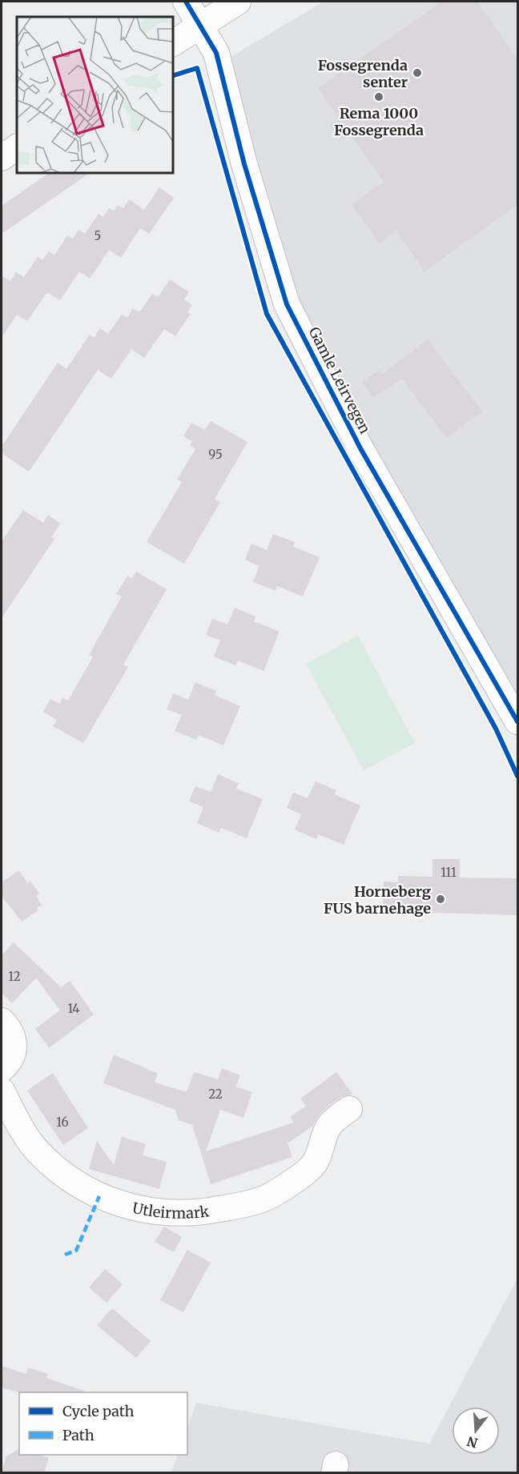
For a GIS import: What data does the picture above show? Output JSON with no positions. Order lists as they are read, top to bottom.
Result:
{
  "streets": {
    "street": ["Gamle Leirvegen", "Utleirmark"]
  },
  "places": ["Fossegrenda senter", "Rema 1000 Fossegrenda", "Horneberg FUS barnehage"],
  "house_numbers": [
    "5",
    "95",
    "111",
    "12",
    "14",
    "22",
    "16"
  ],
  "legend": ["Cycle path", "Path"],
  "north": "bottom"
}
